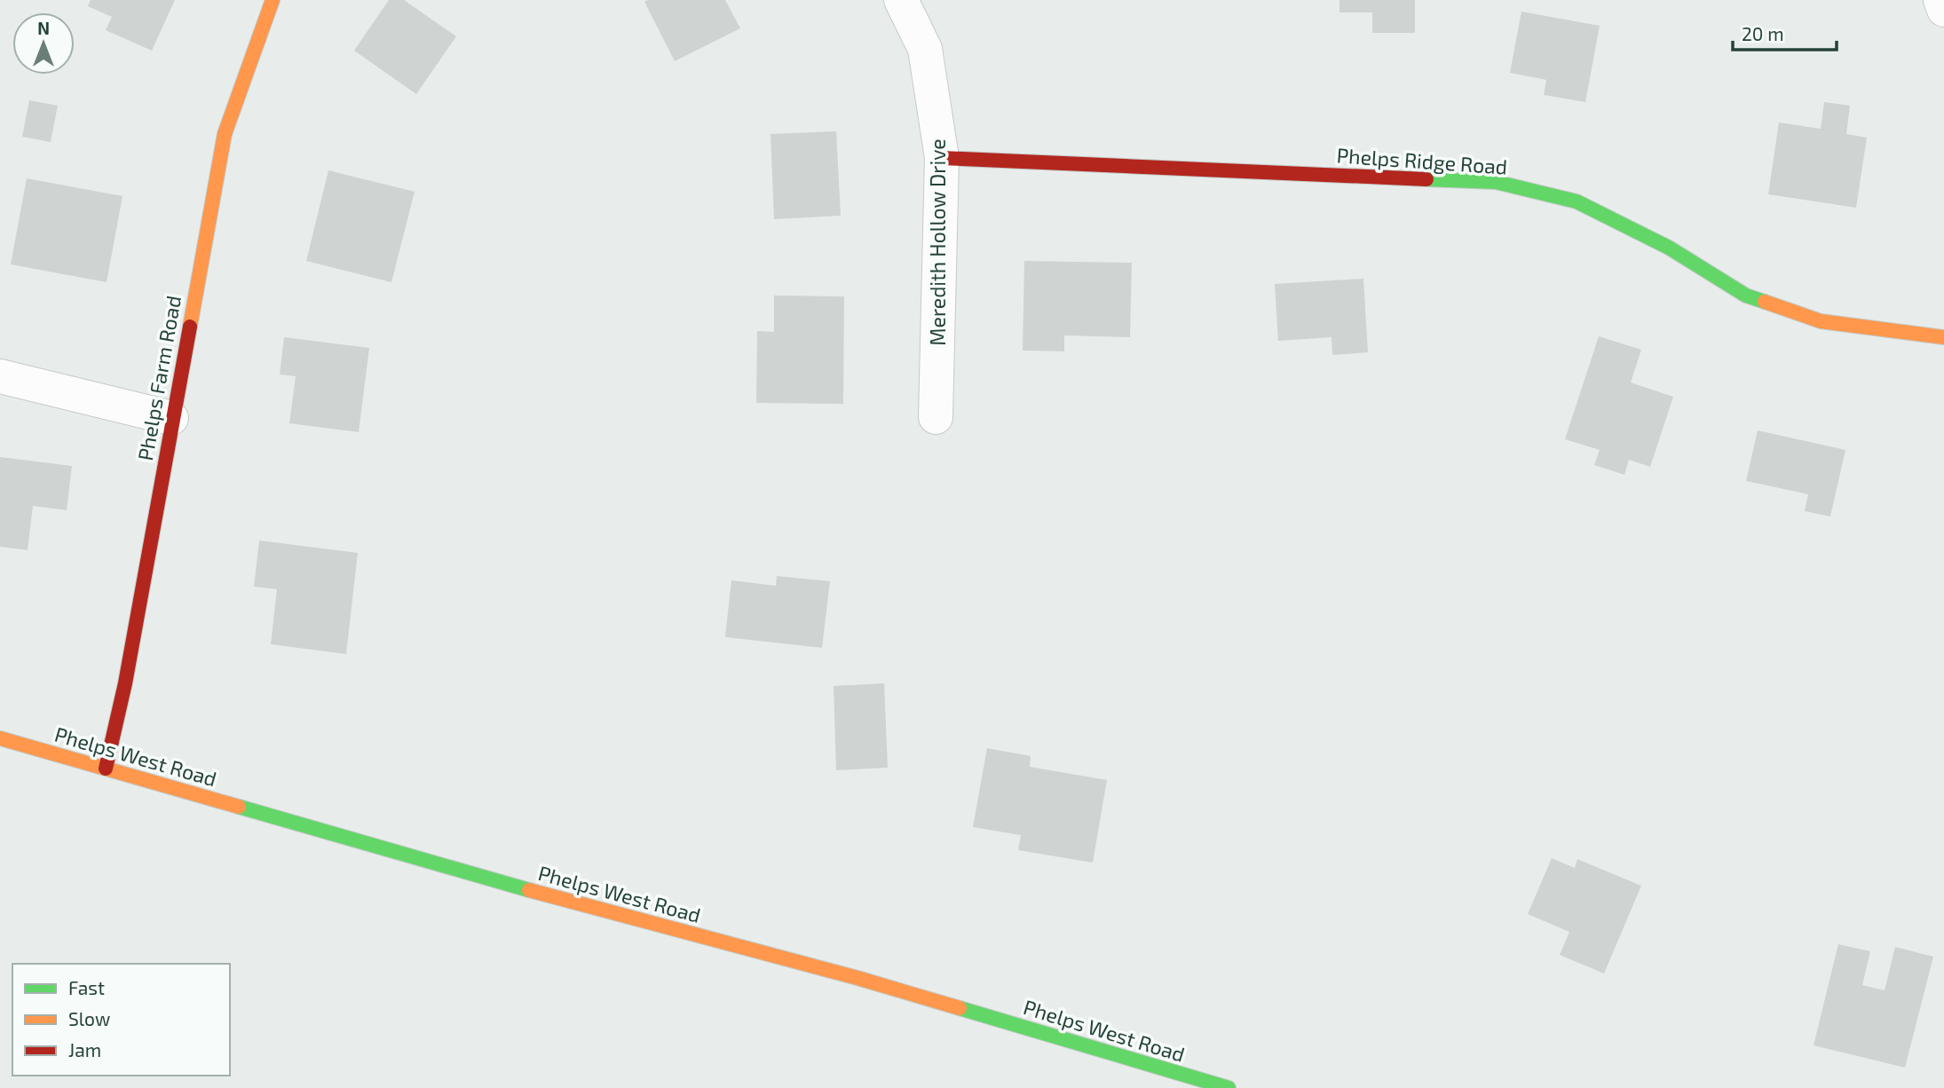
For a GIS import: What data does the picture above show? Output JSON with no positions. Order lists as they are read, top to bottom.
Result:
{
  "streets": {
    "street": [
      "Phelps Ridge Road",
      "Meredith Hollow Drive",
      "Phelps Farm Road",
      "Phelps West Road"
    ]
  },
  "crossings": [
    ["Phelps Ridge Road", "Meredith Hollow Drive"],
    ["Phelps Farm Road", "Phelps West Road"]
  ],
  "legend": ["Fast", "Slow", "Jam"],
  "scale_bar": "20 m",
  "north": "top"
}
